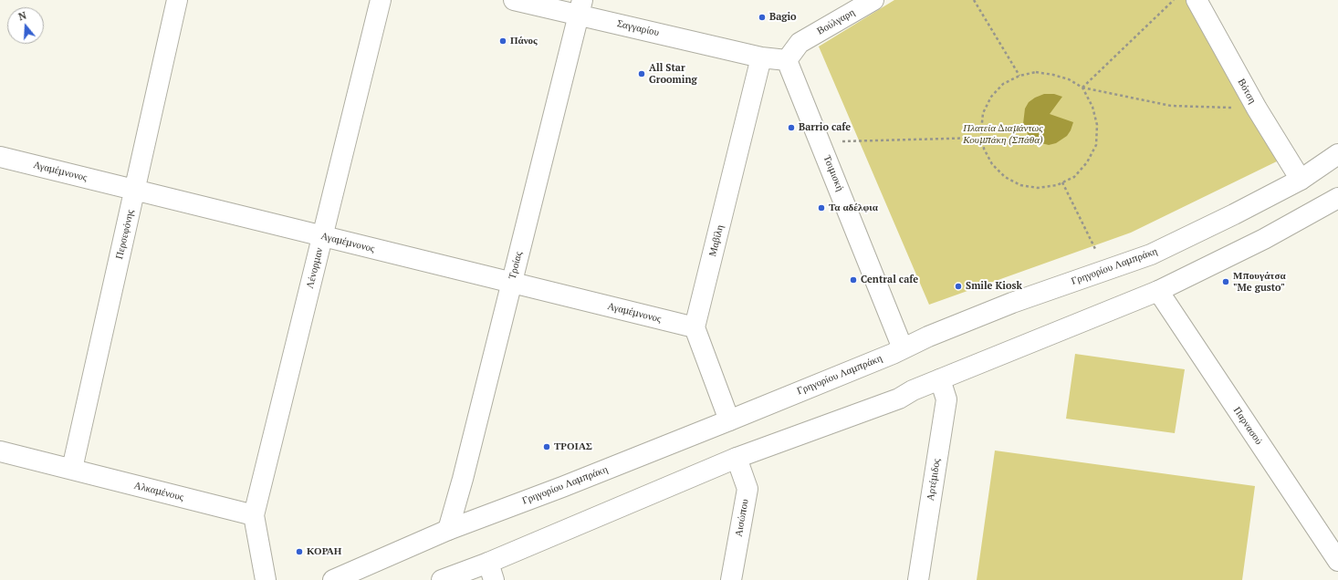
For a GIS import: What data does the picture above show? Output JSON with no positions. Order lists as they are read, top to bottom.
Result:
{
  "streets": {
    "street": [
      "Βούλγαρη",
      "Σαγγαρίου",
      "Βότση",
      "Αγαμέμνονος",
      "Τσιμισκή",
      "Περσεφόνης",
      "Μαβίλη",
      "Τροίας",
      "Γρηγορίου Λαμπράκη",
      "Λένορμαν",
      "Παρνασού",
      "Αρτέμιδος",
      "Αλκαμένους",
      "Αισώπου"
    ]
  },
  "crossings": [
    ["Βούλγαρη", "Σαγγαρίου"],
    ["Βούλγαρη", "Τσιμισκή"],
    ["Σαγγαρίου", "Τσιμισκή"],
    ["Σαγγαρίου", "Μαβίλη"],
    ["Σαγγαρίου", "Τροίας"],
    ["Βότση", "Γρηγορίου Λαμπράκη"],
    ["Αγαμέμνονος", "Περσεφόνης"],
    ["Αγαμέμνονος", "Μαβίλη"],
    ["Αγαμέμνονος", "Τροίας"],
    ["Αγαμέμνονος", "Λένορμαν"],
    ["Τσιμισκή", "Γρηγορίου Λαμπράκη"],
    ["Περσεφόνης", "Αλκαμένους"],
    ["Τροίας", "Γρηγορίου Λαμπράκη"],
    ["Λένορμαν", "Αλκαμένους"]
  ],
  "parks": ["Πλατεία Διαμάντως Κουμπάκη (Σπάθα)"],
  "places": [
    "Bagio",
    "Πάνος",
    "All Star Grooming",
    "Barrio cafe",
    "Τα αδέλφια",
    "Central cafe",
    "Μπουγάτσα \"Me gusto\"",
    "Smile Kiosk",
    "ΤΡΟΙΑΣ",
    "ΚΟΡΑΗ"
  ],
  "north": "top"
}
